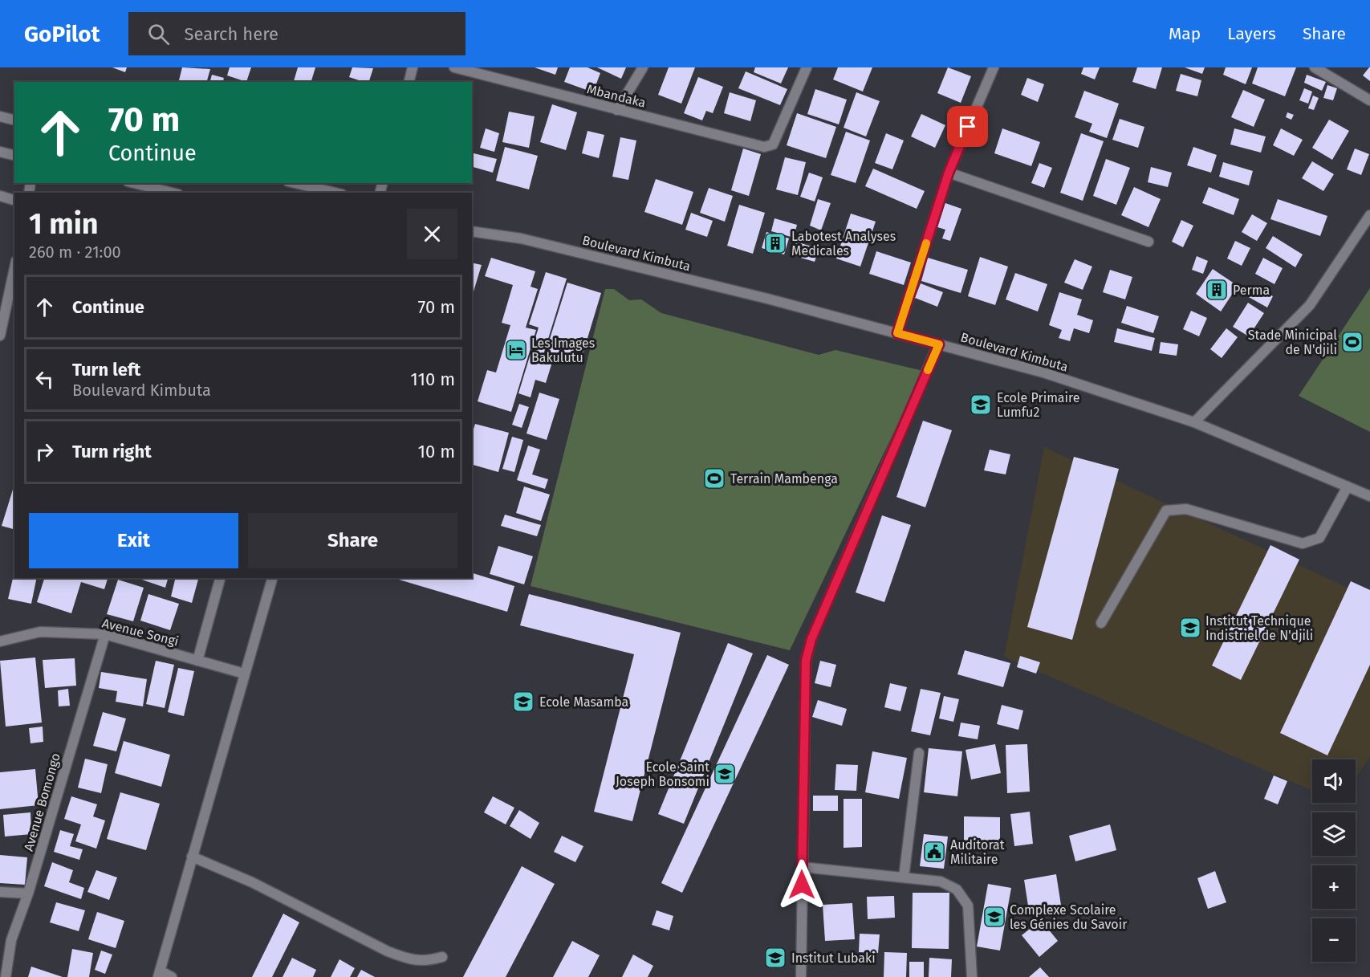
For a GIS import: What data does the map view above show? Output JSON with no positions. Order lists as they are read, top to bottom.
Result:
{
  "streets": {
    "street": [
      "Mbandaka",
      "Boulevard Kimbuta",
      "Avenue Songi",
      "Avenue Bomongo"
    ]
  },
  "crossings": [
    ["Avenue Songi", "Avenue Bomongo"]
  ],
  "places": {
    "building": ["Labotest Analyses Medicales", "Perma"],
    "sports": ["Stade Minicipal de N'djili", "Terrain Mambenga"],
    "hotel": ["Les Images Bakulutu"],
    "school or university": [
      "Ecole Primaire Lumfu2",
      "Institut Technique Indistriel de N'djili",
      "Ecole Masamba",
      "Ecole Saint Joseph Bonsomi",
      "Complexe Scolaire les Génies du Savoir",
      "Institut Lubaki"
    ],
    "public building": ["Auditorat Militaire"]
  },
  "page": {
    "header": "GoPilot",
    "search": "Search here",
    "nav": ["Map", "Layers", "Share"],
    "turn": ["70 m", "Continue"],
    "heading": ["1 min", "260 m · 21:00"],
    "list": [
      {
        "name": "Continue",
        "value": "70 m"
      },
      {
        "name": "Turn left",
        "note": "Boulevard Kimbuta",
        "value": "110 m"
      },
      {
        "name": "Turn right",
        "value": "10 m"
      }
    ],
    "buttons": ["Exit", "Share"],
    "map_buttons": ["+", "−"]
  }
}
